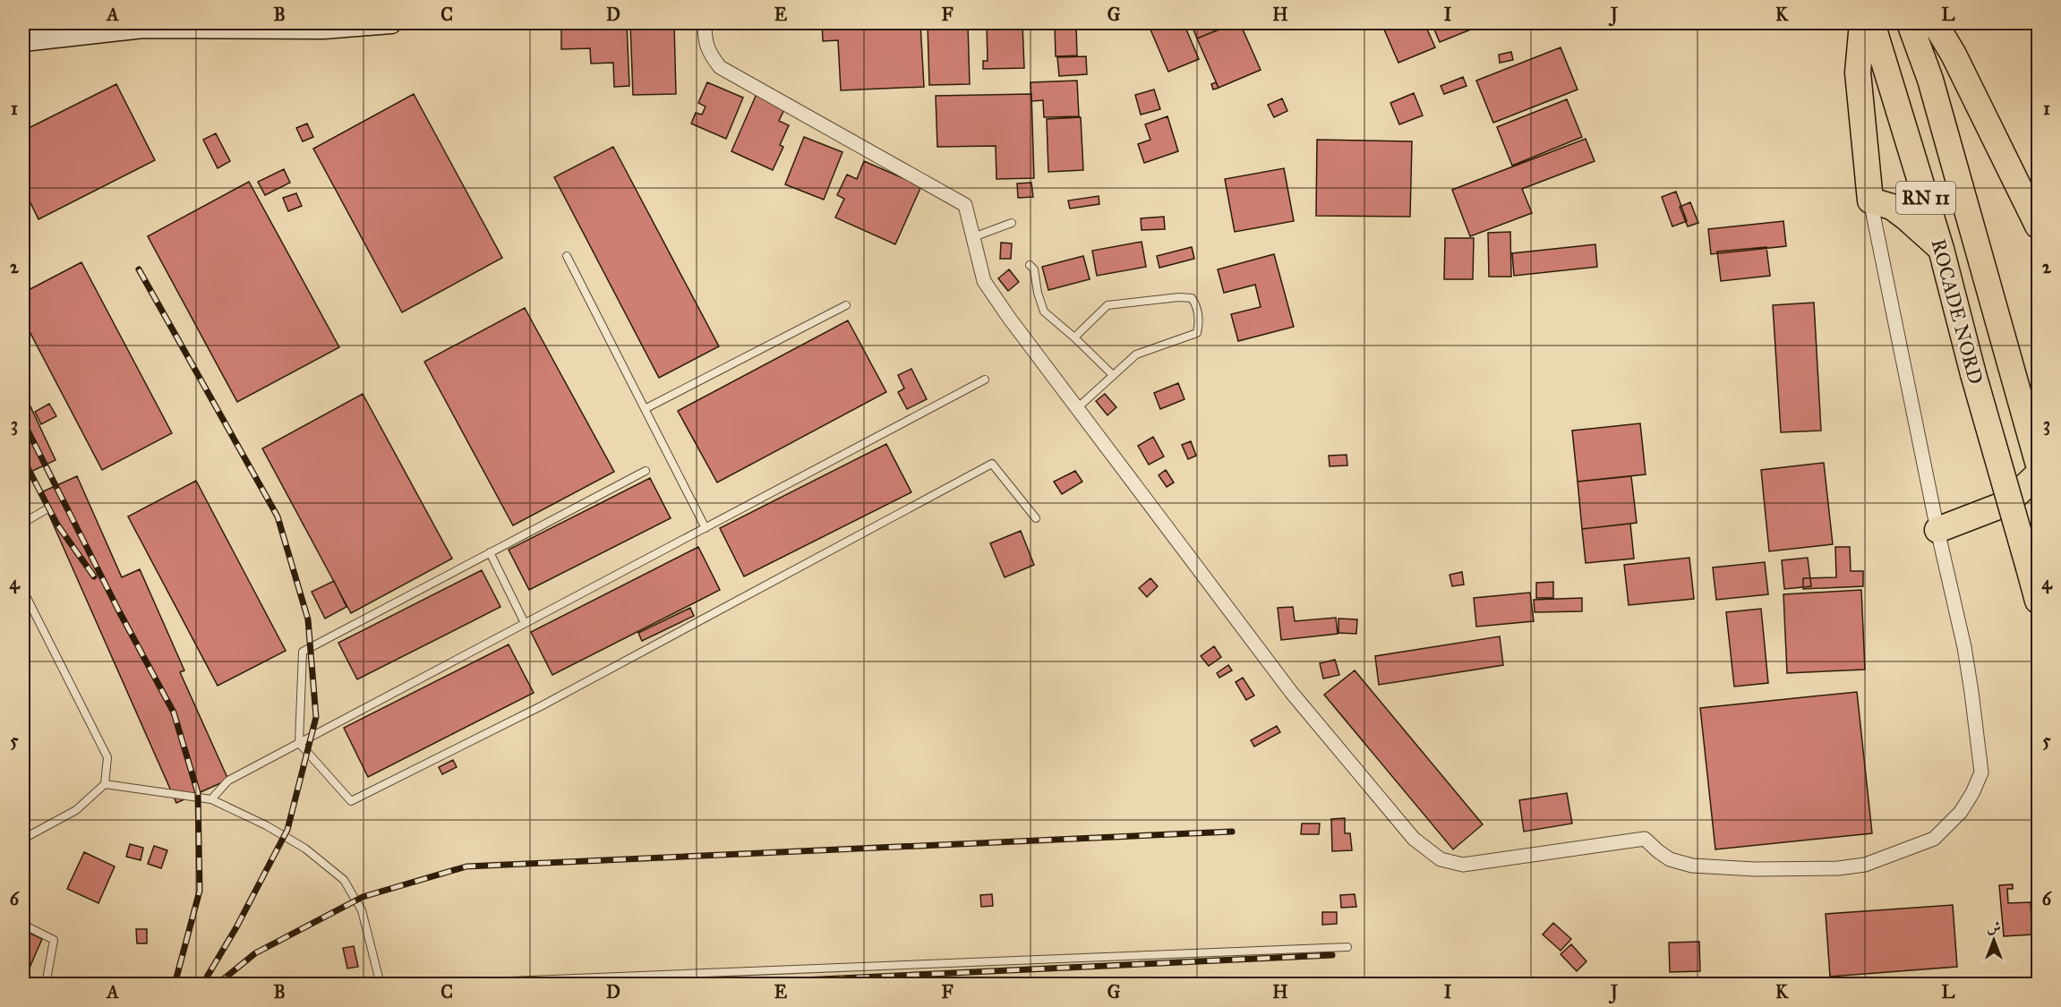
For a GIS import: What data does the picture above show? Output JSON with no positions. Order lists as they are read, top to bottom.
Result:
{
  "streets": {
    "highway": ["RN 11", "ROCADE NORD"]
  },
  "north": "top",
  "grid": {
    "columns": [
      "A",
      "B",
      "C",
      "D",
      "E",
      "F",
      "G",
      "H",
      "I",
      "J",
      "K",
      "L"
    ],
    "rows": [
      "1",
      "2",
      "3",
      "4",
      "5",
      "6"
    ]
  }
}
